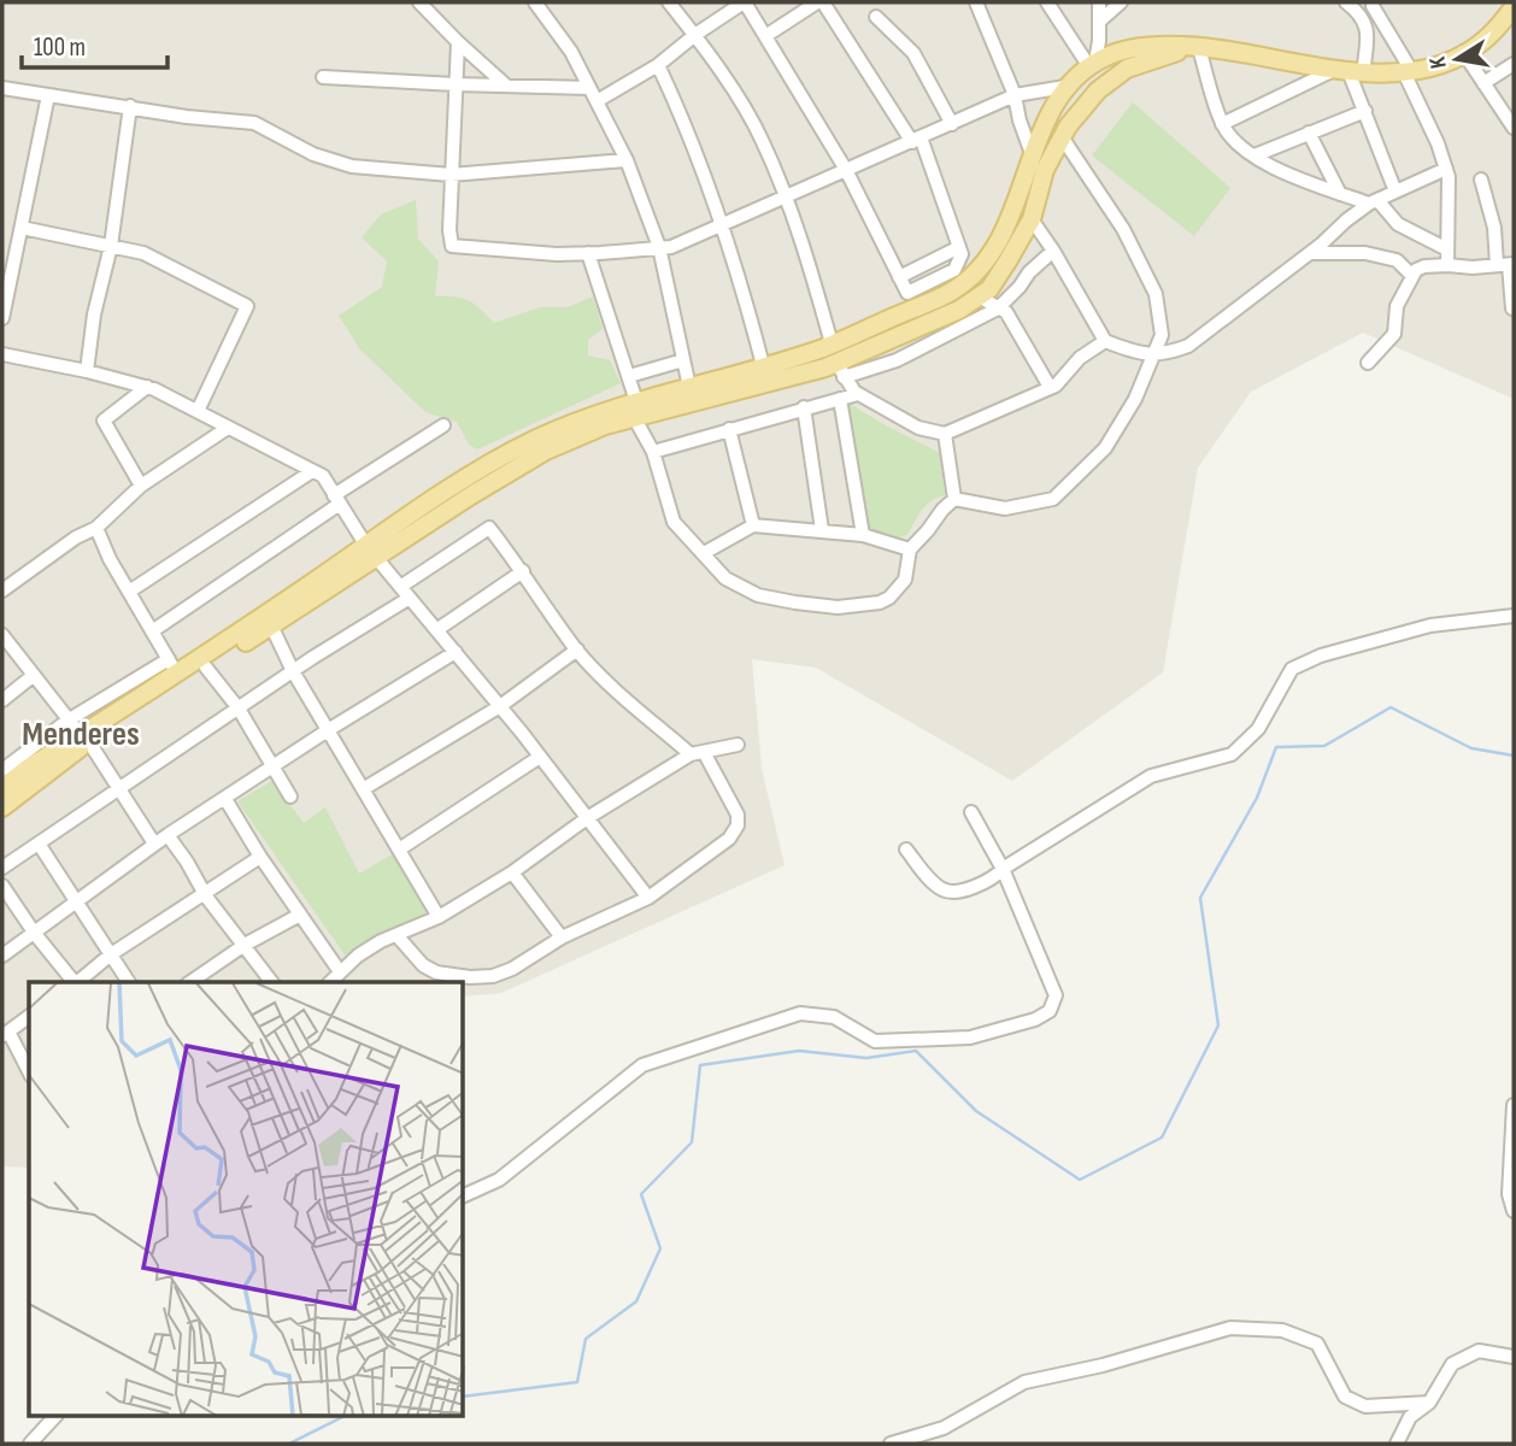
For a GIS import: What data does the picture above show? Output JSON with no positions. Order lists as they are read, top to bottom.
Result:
{
  "districts": ["Menderes"],
  "scale_bar": "100 m",
  "north": "left"
}
